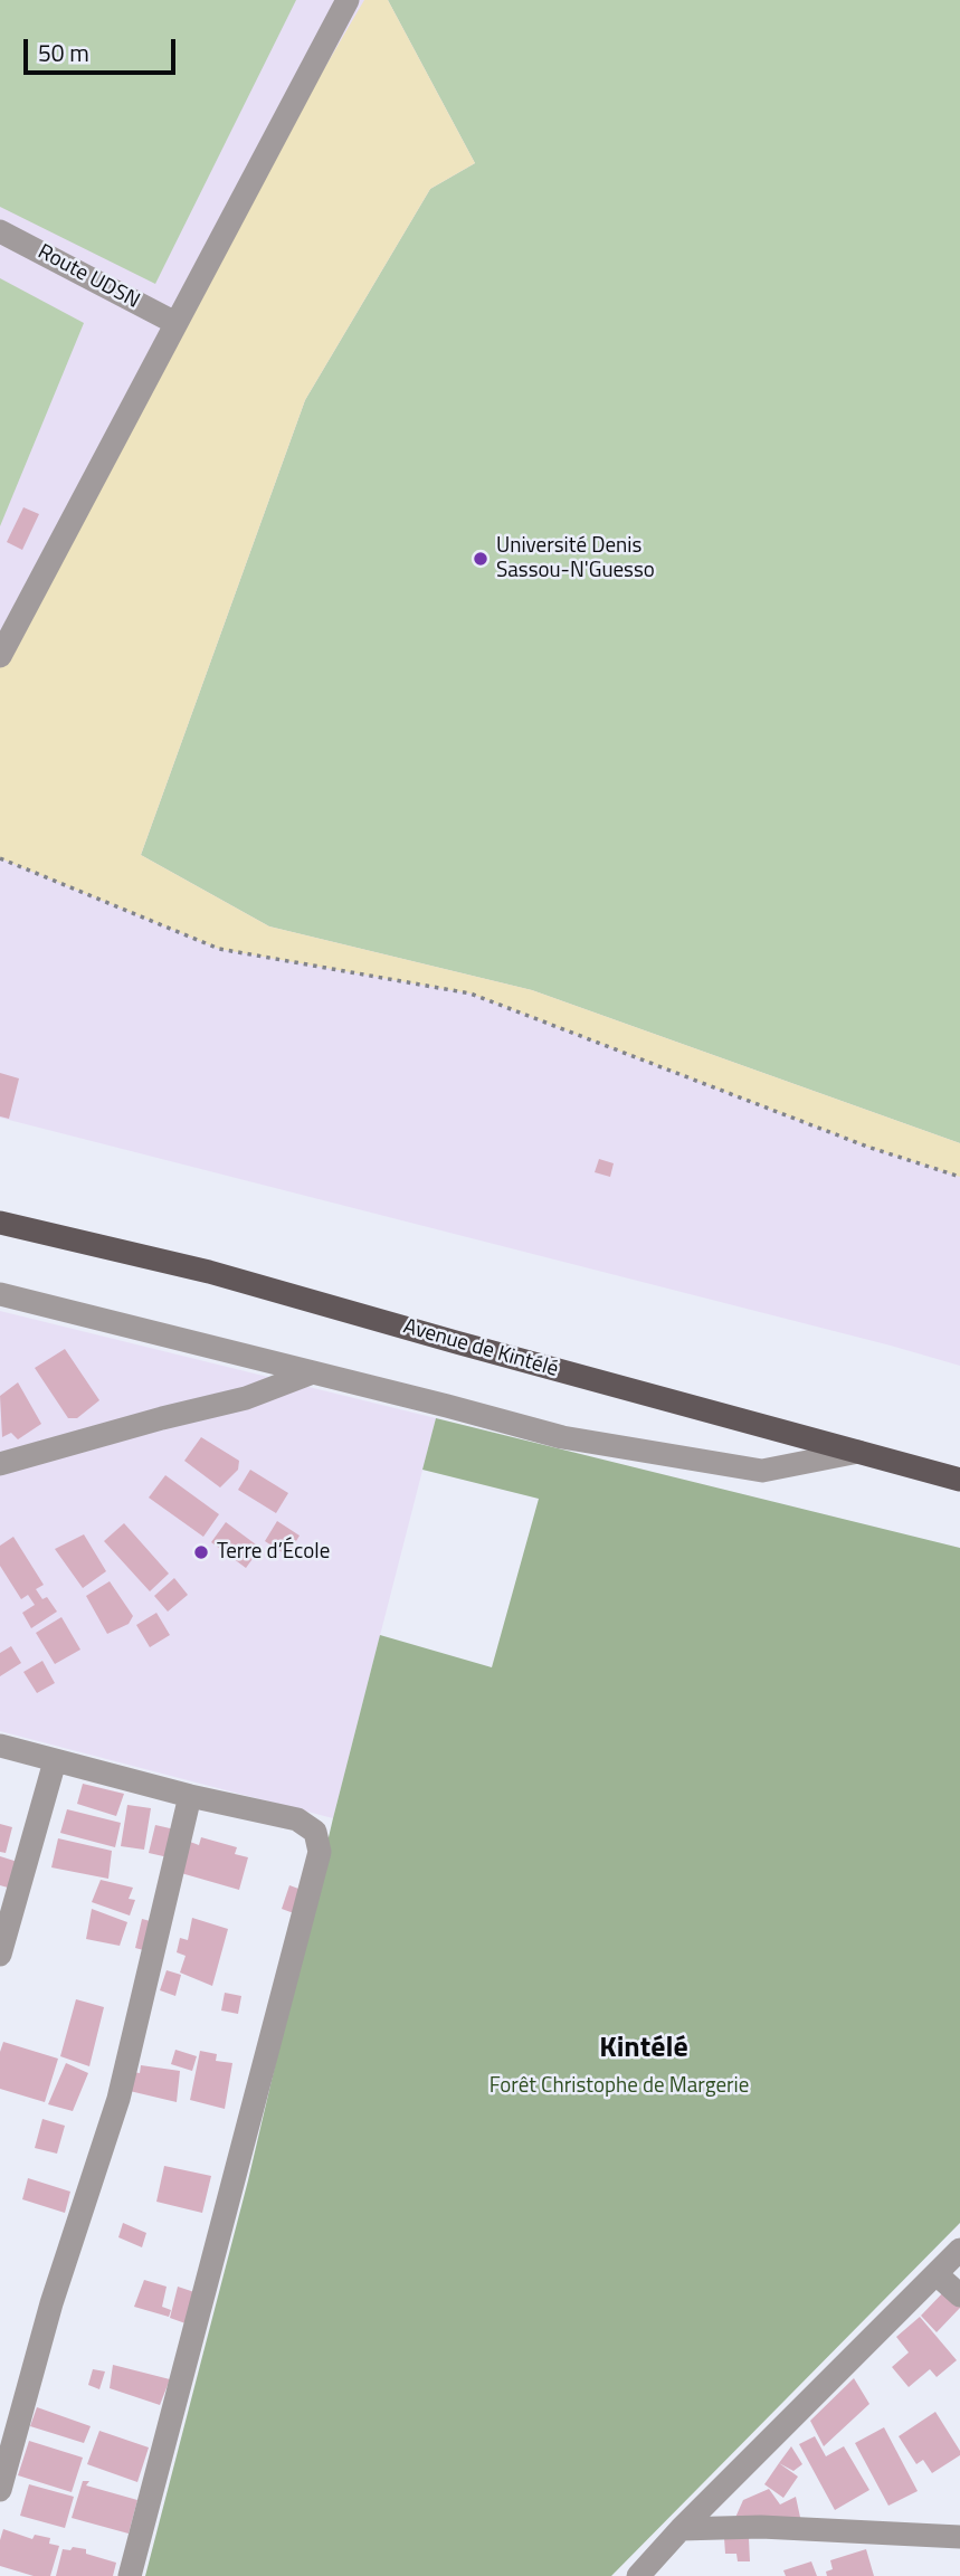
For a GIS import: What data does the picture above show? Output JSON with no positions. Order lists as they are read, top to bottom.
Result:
{
  "streets": {
    "main road": ["Avenue de Kintélé"],
    "street": ["Route UDSN"]
  },
  "districts": ["Kintélé"],
  "parks": ["Forêt Christophe de Margerie"],
  "places": ["Université Denis Sassou-N'Guesso", "Terre d’École"],
  "scale_bar": "50 m"
}
